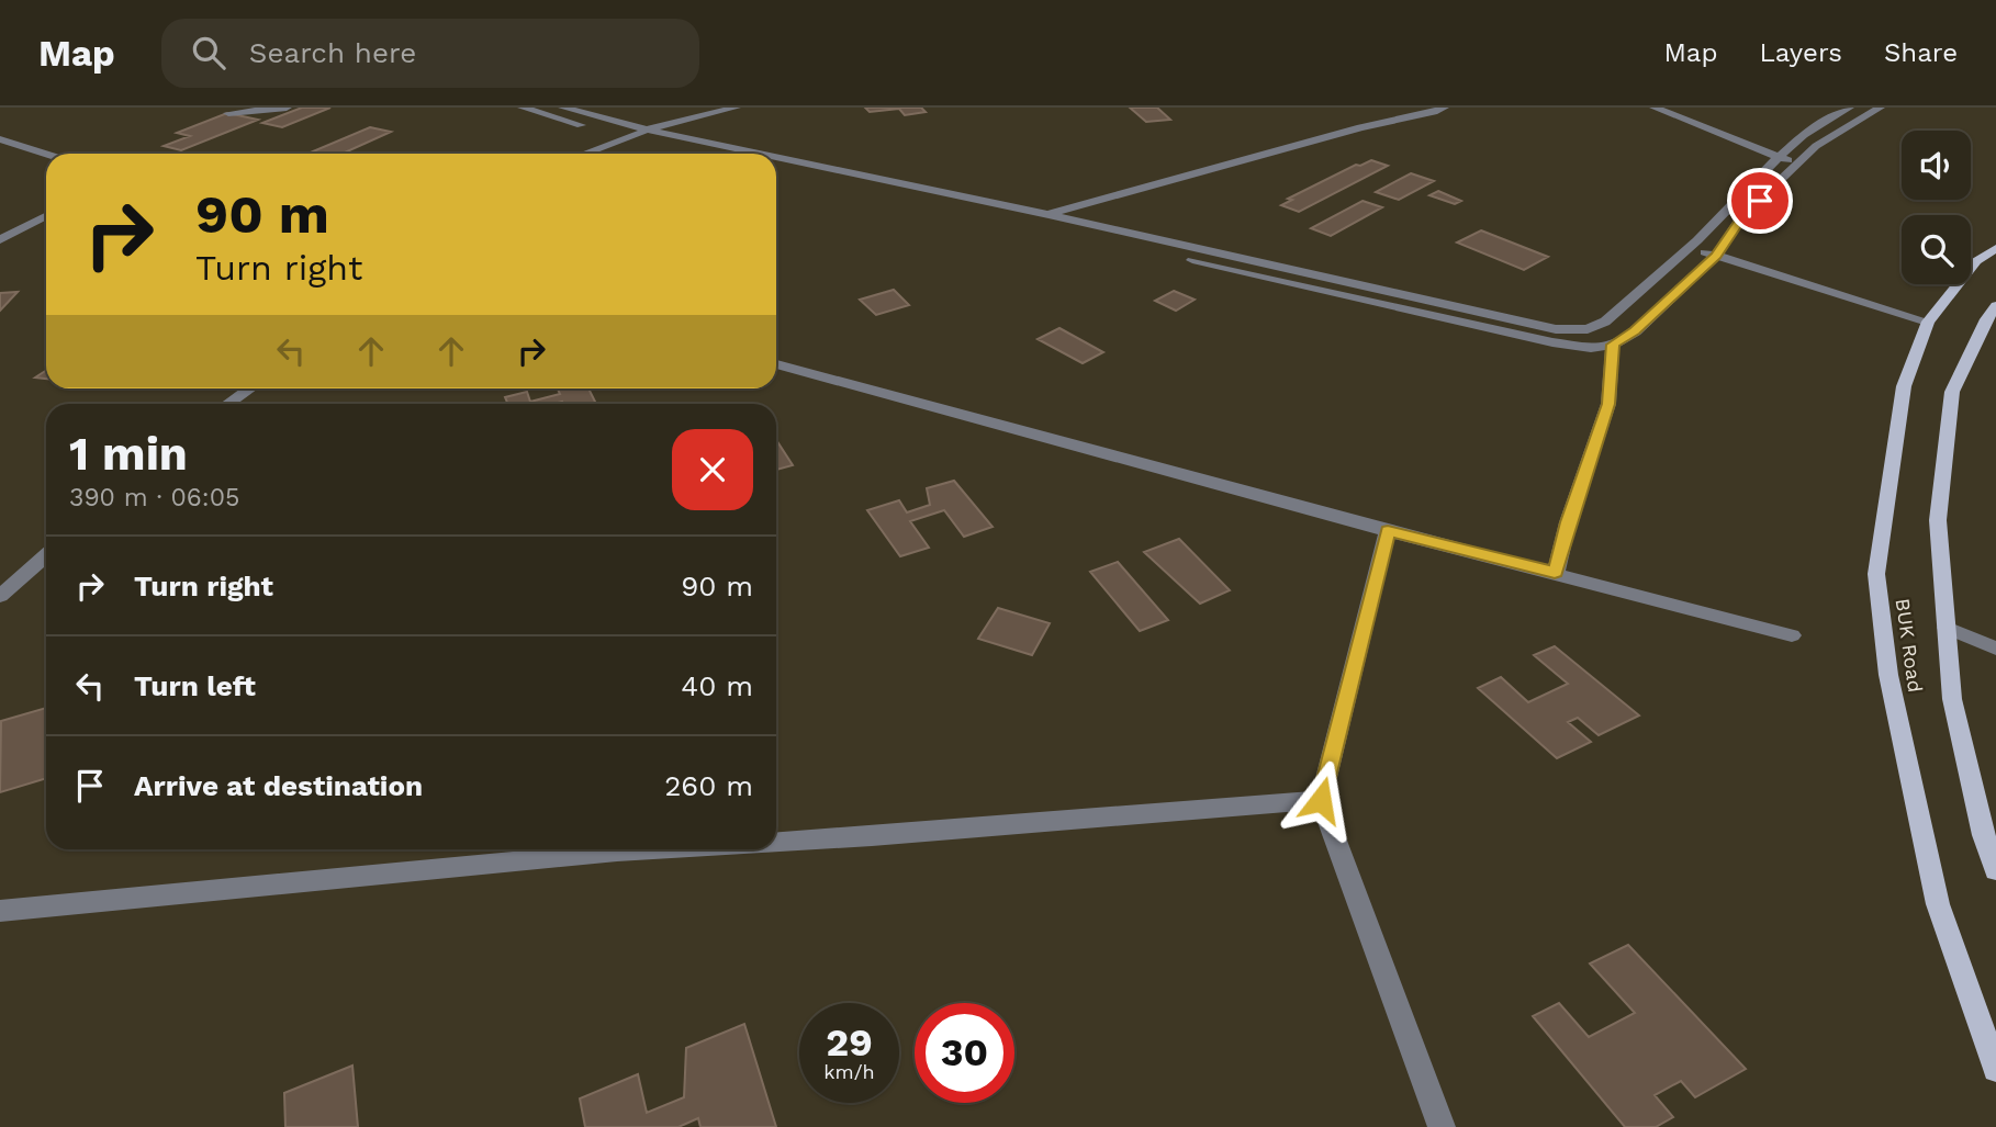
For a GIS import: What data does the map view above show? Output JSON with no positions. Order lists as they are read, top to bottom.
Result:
{
  "streets": {
    "main road": ["BUK Road"]
  },
  "page": {
    "header": "Map",
    "search": "Search here",
    "nav": ["Map", "Layers", "Share"],
    "turn": ["90 m", "Turn right"],
    "heading": ["1 min", "390 m · 06:05"],
    "list": [
      {
        "name": "Turn right",
        "value": "90 m"
      },
      {
        "name": "Turn left",
        "value": "40 m"
      },
      {
        "name": "Arrive at destination",
        "value": "260 m"
      }
    ],
    "speed": "29 km/h",
    "limit": "30"
  }
}
